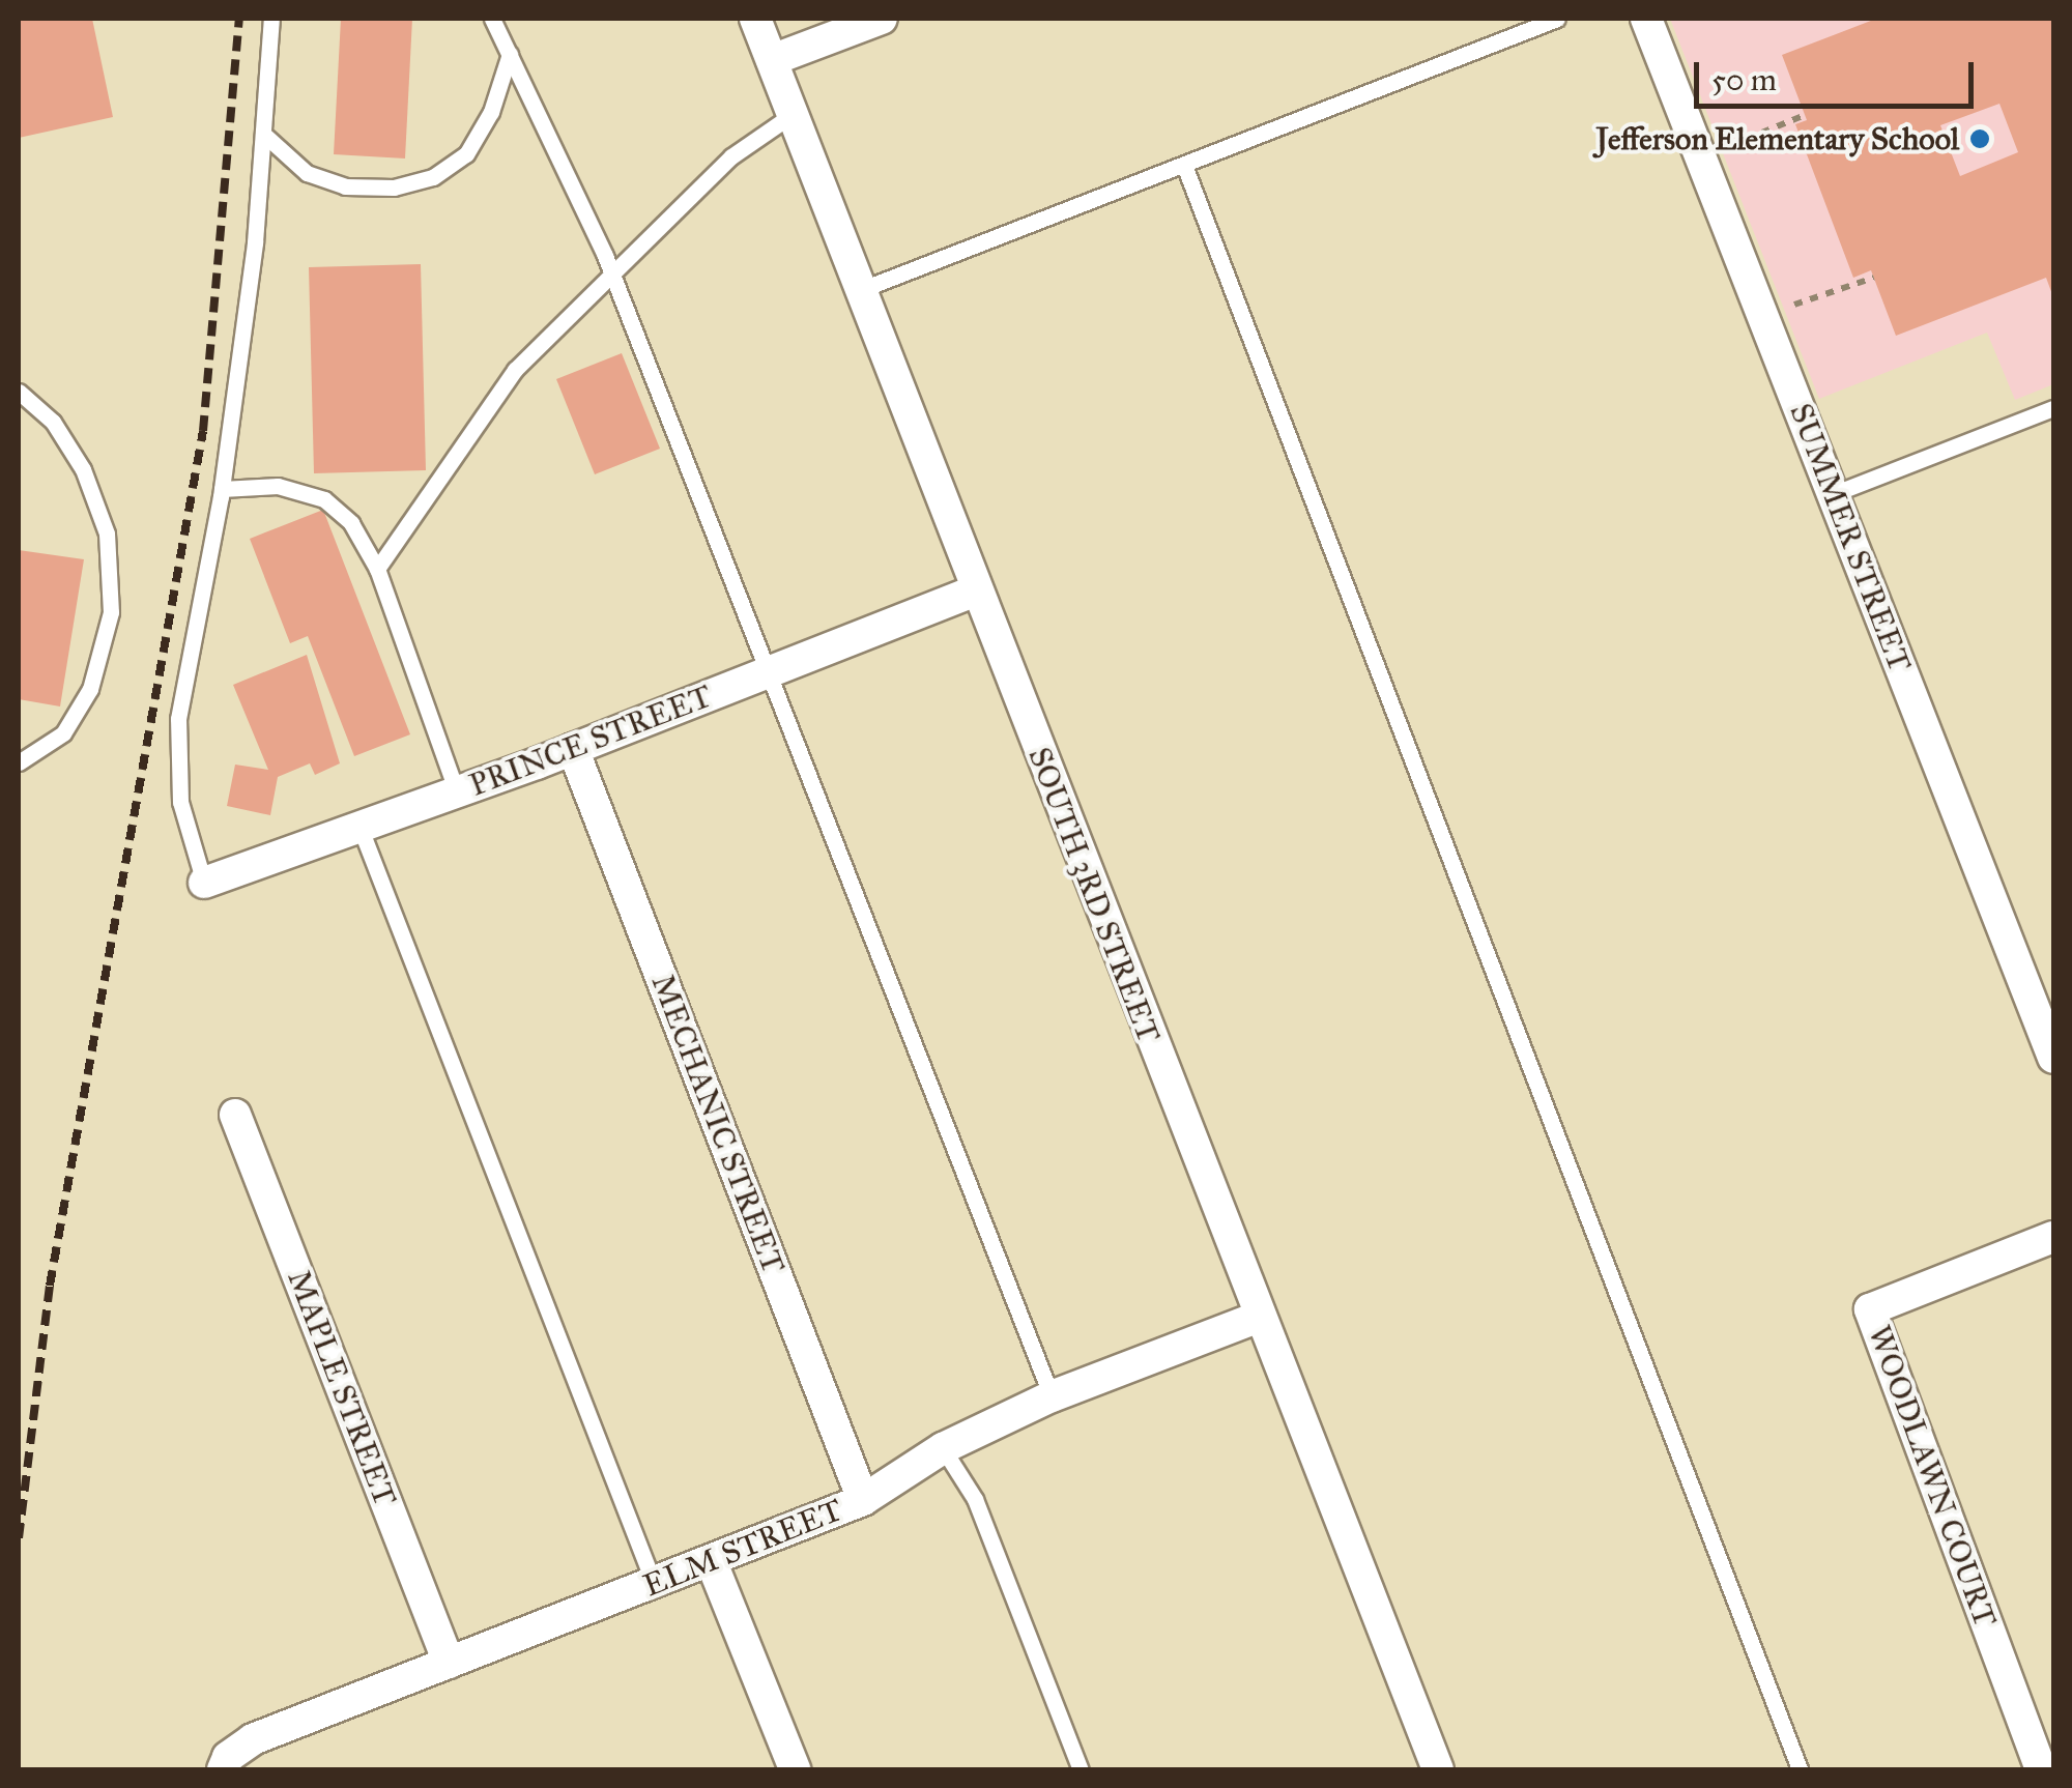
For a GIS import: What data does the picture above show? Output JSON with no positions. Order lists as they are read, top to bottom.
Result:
{
  "streets": {
    "street": [
      "SUMMER STREET",
      "PRINCE STREET",
      "SOUTH 3RD STREET",
      "MECHANIC STREET",
      "MAPLE STREET",
      "WOODLAWN COURT",
      "ELM STREET"
    ]
  },
  "crossings": [
    ["PRINCE STREET", "SOUTH 3RD STREET"],
    ["PRINCE STREET", "MECHANIC STREET"],
    ["SOUTH 3RD STREET", "ELM STREET"],
    ["MECHANIC STREET", "ELM STREET"],
    ["MAPLE STREET", "ELM STREET"]
  ],
  "places": ["Jefferson Elementary School"],
  "scale_bar": "50 m"
}
